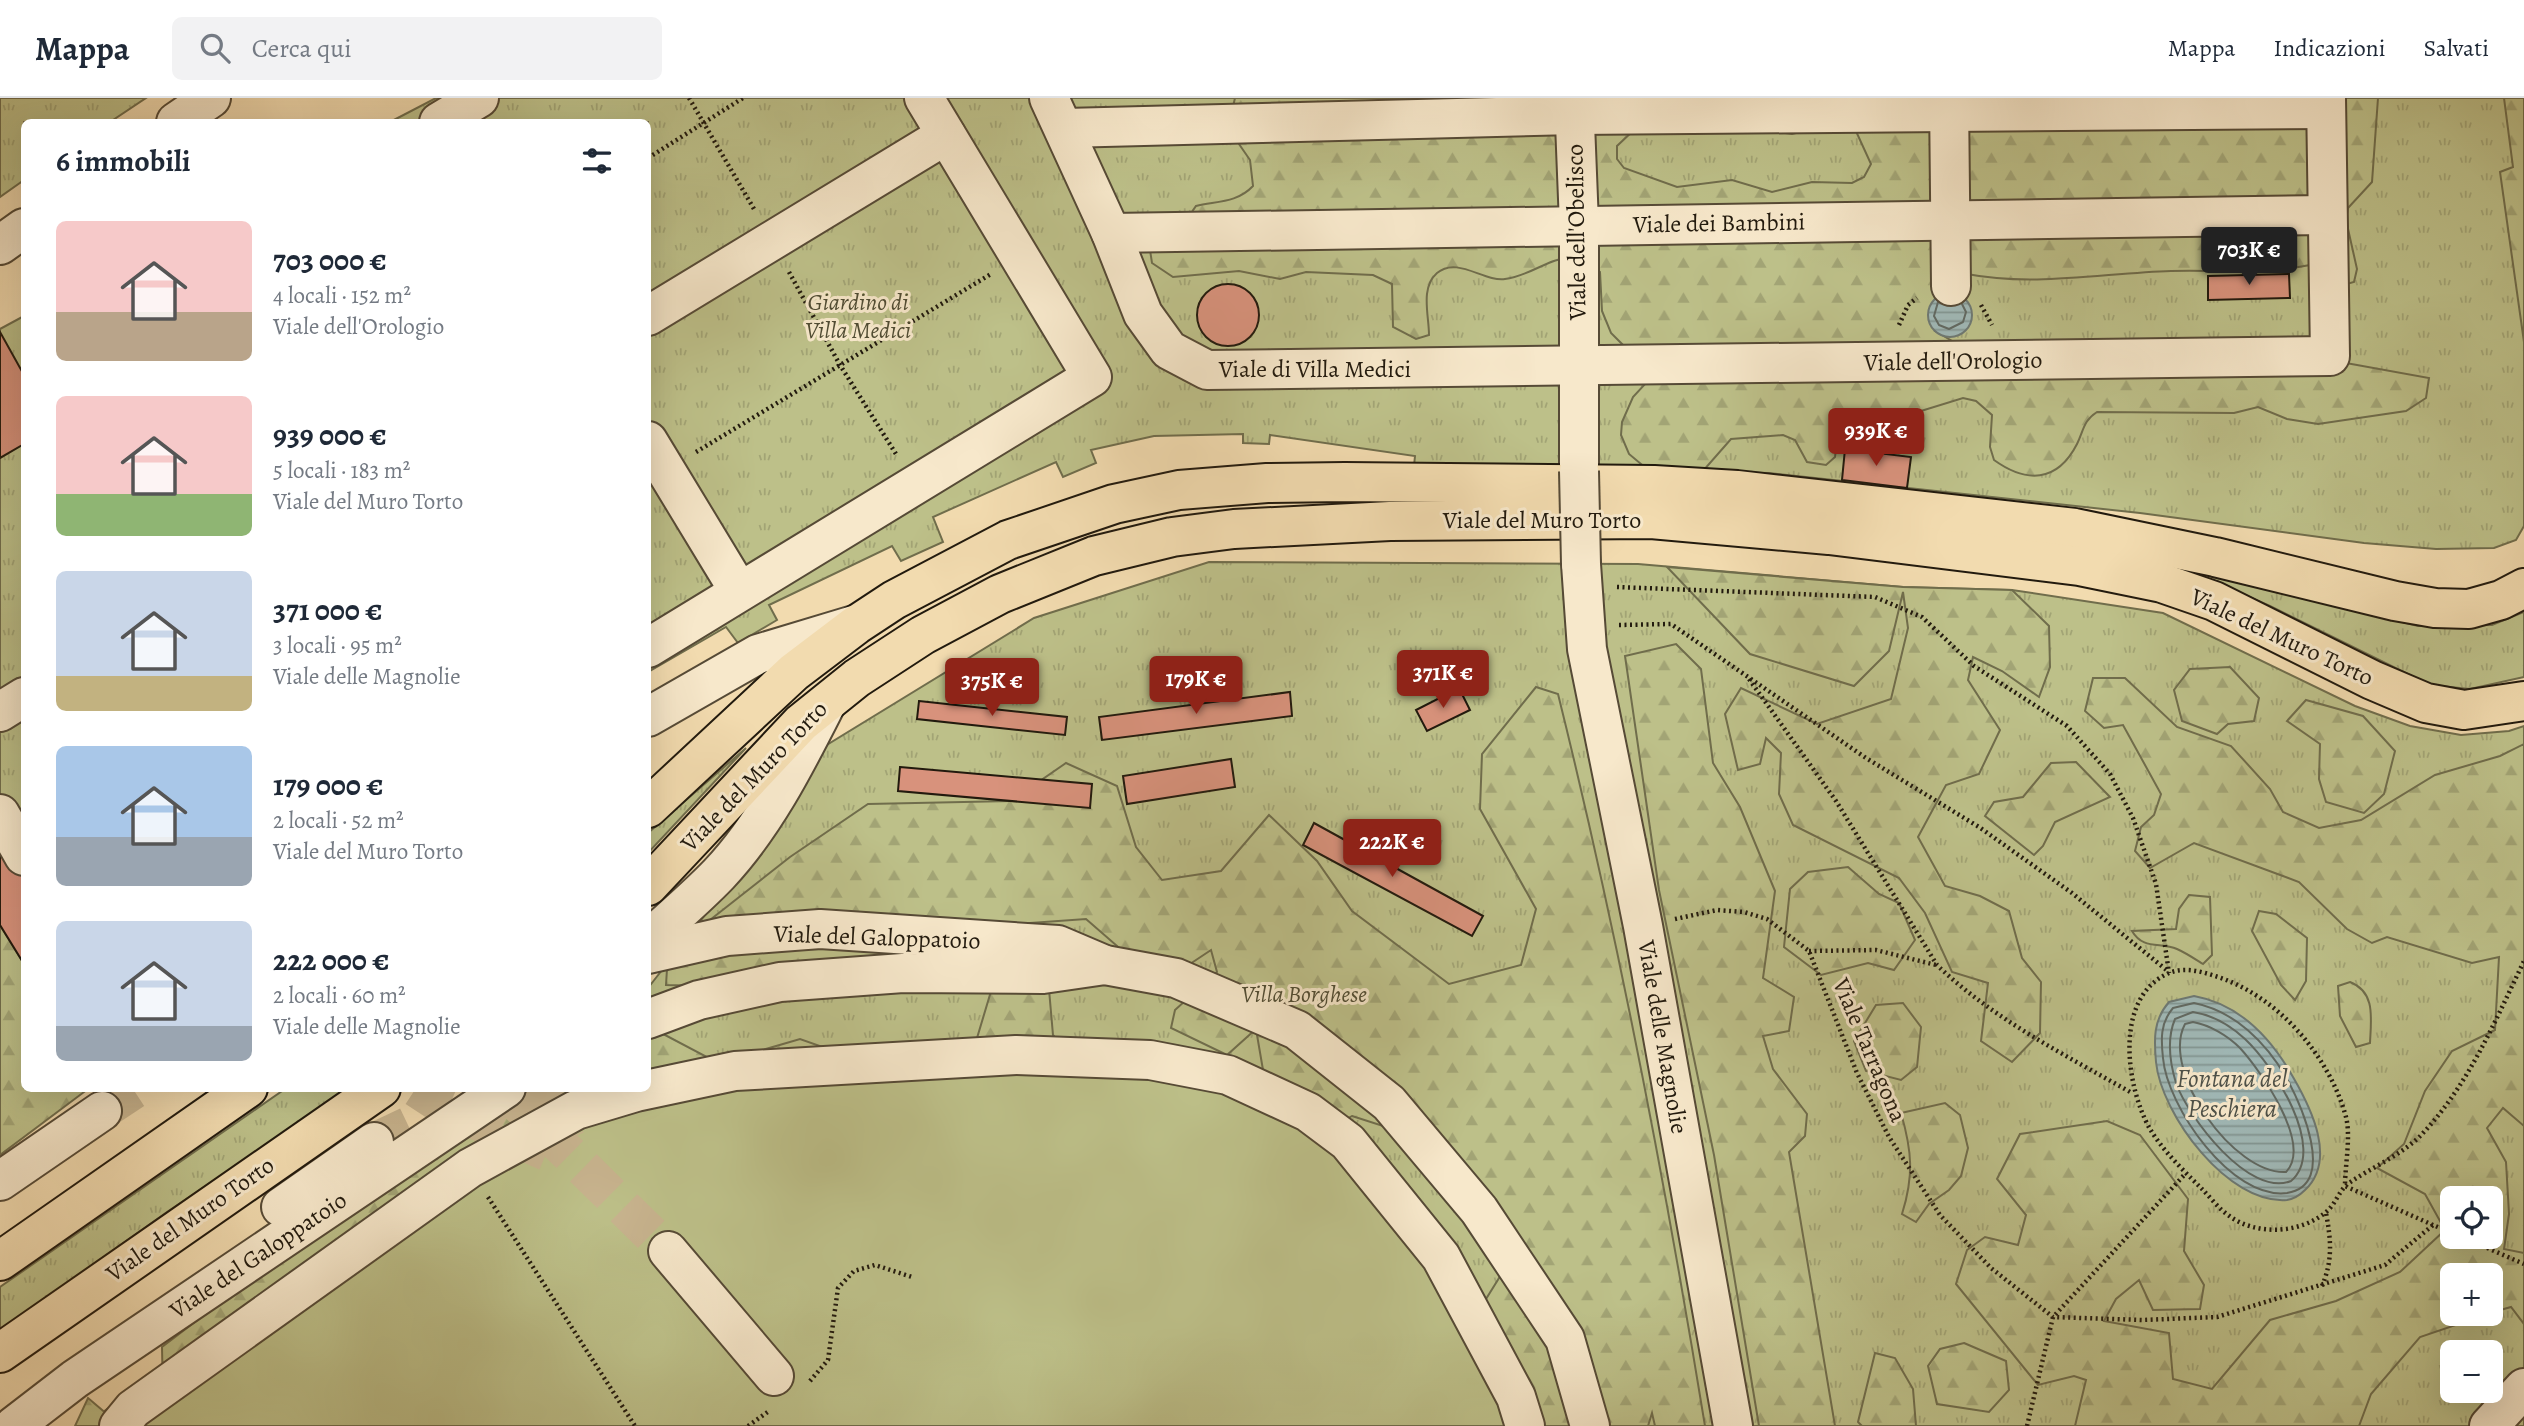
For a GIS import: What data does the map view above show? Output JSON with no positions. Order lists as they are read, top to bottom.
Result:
{
  "streets": {
    "main road": ["Viale del Muro Torto"],
    "street": [
      "Viale dei Bambini",
      "Viale dell'Obelisco",
      "Viale dell'Orologio",
      "Viale di Villa Medici",
      "Viale del Galoppatoio",
      "Viale delle Magnolie"
    ],
    "path": ["Viale Tarragona"]
  },
  "crossings": [
    ["Viale dei Bambini", "Viale dell'Obelisco"],
    ["Viale dei Bambini", "Viale dell'Orologio"],
    ["Viale dei Bambini", "Viale di Villa Medici"],
    ["Viale dell'Obelisco", "Viale dell'Orologio"],
    ["Viale dell'Obelisco", "Viale di Villa Medici"],
    ["Viale dell'Obelisco", "Viale delle Magnolie"],
    ["Viale dell'Orologio", "Viale di Villa Medici"]
  ],
  "water": ["Fontana del Peschiera"],
  "parks": ["Giardino di Villa Medici", "Villa Borghese"],
  "page": {
    "header": "Mappa",
    "search": "Cerca qui",
    "nav": ["Mappa", "Indicazioni", "Salvati"],
    "heading": "6 immobili",
    "list": [
      {
        "name": "703 000 €",
        "note": "4 locali · 152 m² · Viale dell'Orologio"
      },
      {
        "name": "939 000 €",
        "note": "5 locali · 183 m² · Viale del Muro Torto"
      },
      {
        "name": "371 000 €",
        "note": "3 locali · 95 m² · Viale delle Magnolie"
      },
      {
        "name": "179 000 €",
        "note": "2 locali · 52 m² · Viale del Muro Torto"
      },
      {
        "name": "222 000 €",
        "note": "2 locali · 60 m² · Viale delle Magnolie"
      }
    ],
    "price": [
      "703K €",
      "939K €",
      "371K €",
      "179K €",
      "375K €",
      "222K €"
    ],
    "map_buttons": ["+", "−"]
  }
}
